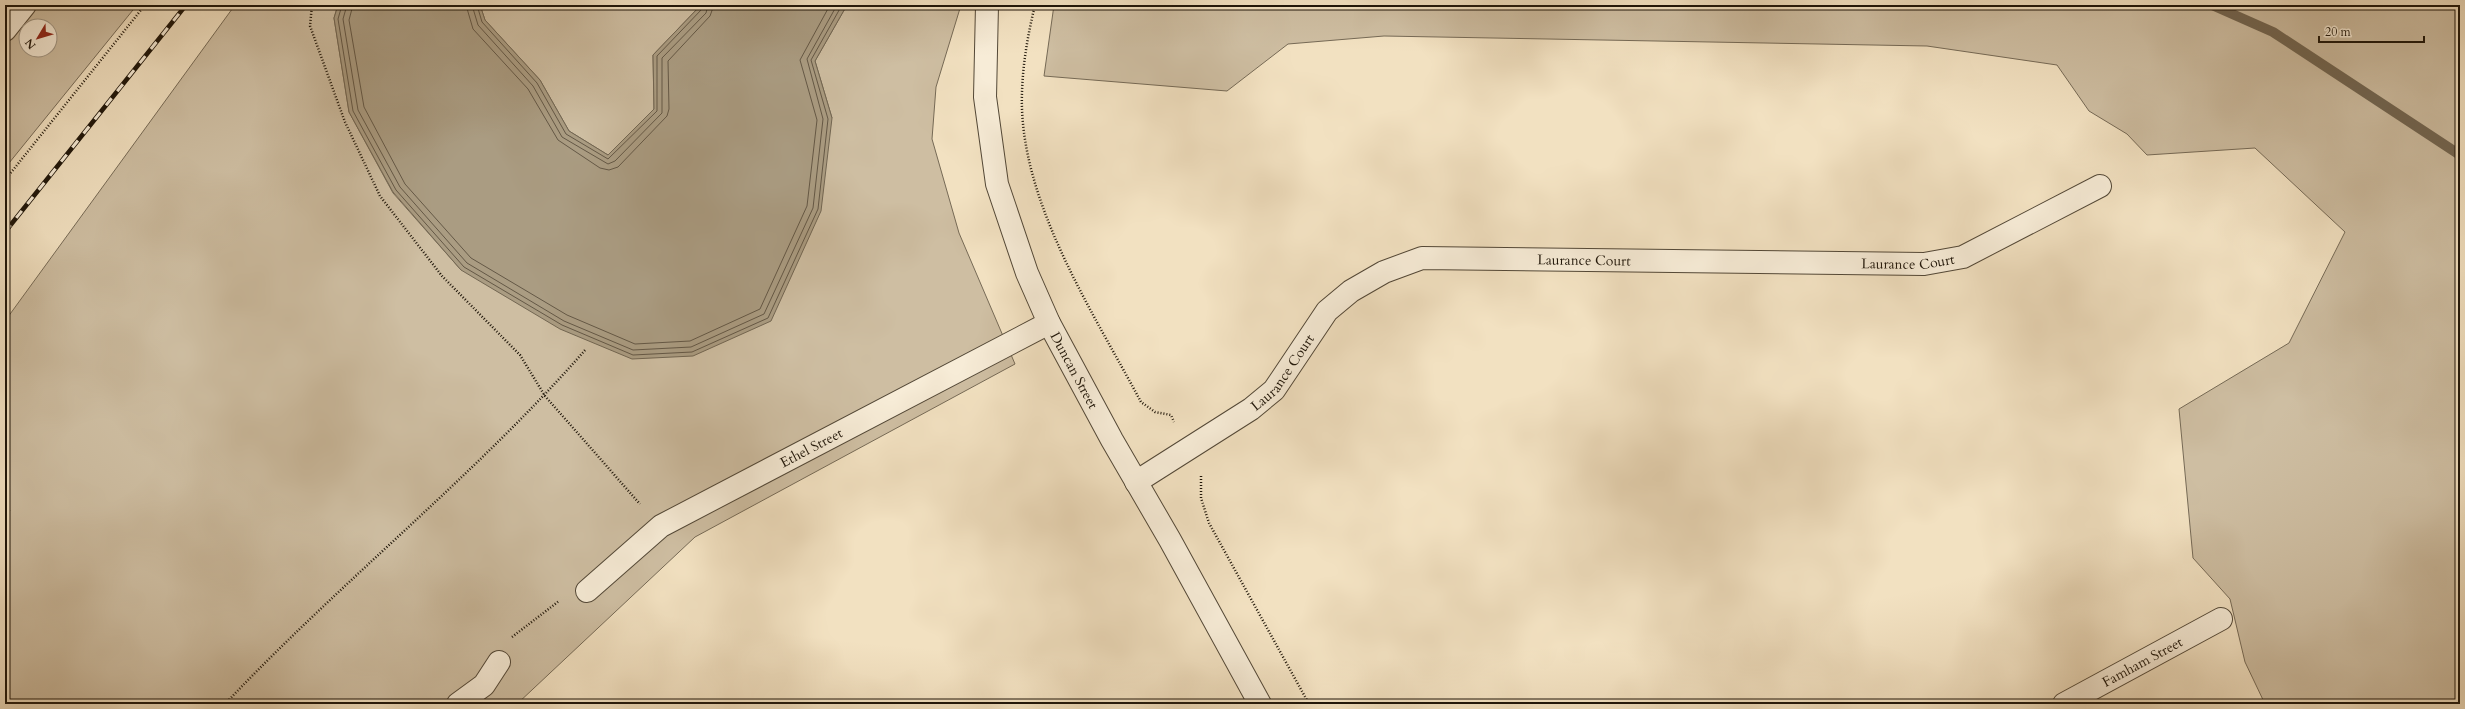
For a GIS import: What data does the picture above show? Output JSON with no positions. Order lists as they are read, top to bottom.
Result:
{
  "streets": {
    "street": [
      "Laurance Court",
      "Duncan Street",
      "Ethel Street",
      "Famham Street"
    ]
  },
  "crossings": [
    ["Laurance Court", "Duncan Street"],
    ["Duncan Street", "Ethel Street"]
  ],
  "scale_bar": "20 m",
  "north": "bottom left"
}
